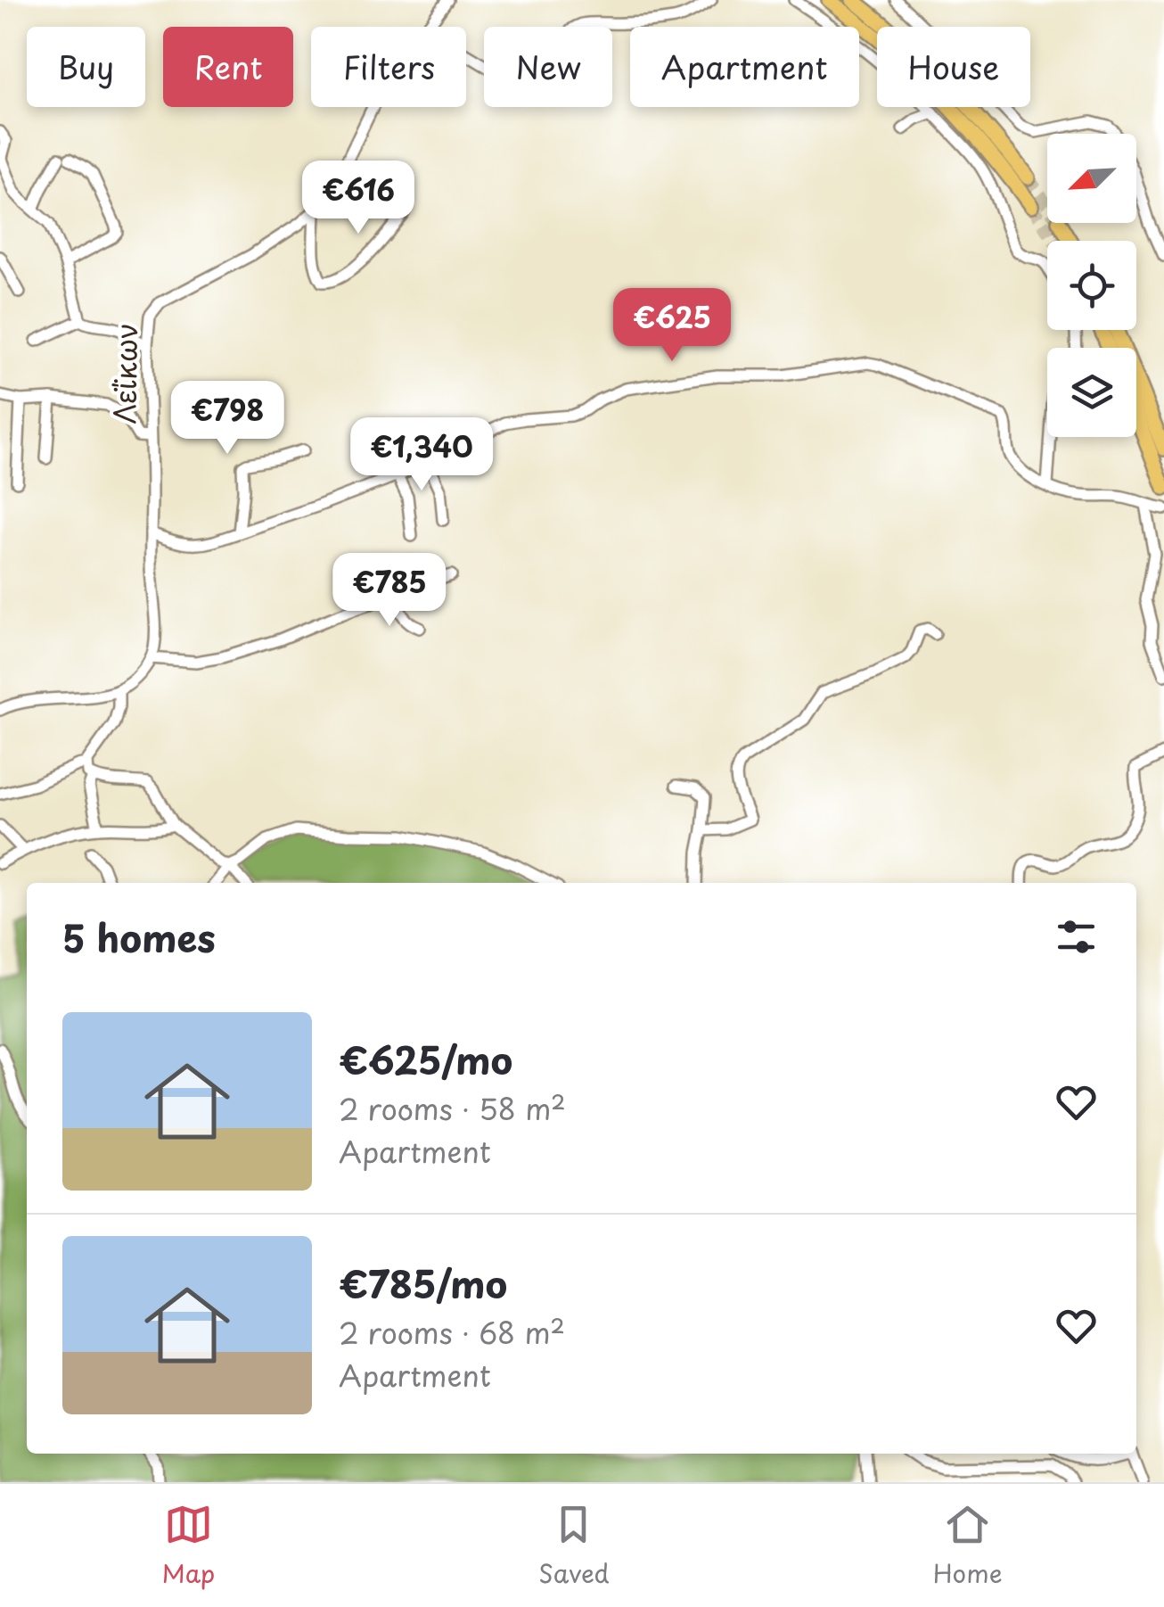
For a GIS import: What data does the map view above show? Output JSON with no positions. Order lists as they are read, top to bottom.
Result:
{
  "streets": {
    "street": ["Λεΐκων"]
  },
  "north": "bottom left",
  "page": {
    "chip": [
      "Buy",
      "Rent",
      "Filters",
      "New",
      "Apartment",
      "House"
    ],
    "price": [
      "€616",
      "€625",
      "€798",
      "€1,340",
      "€785"
    ],
    "heading": "5 homes",
    "list": [
      {
        "name": "€625/mo",
        "note": "2 rooms · 58 m² · Apartment"
      },
      {
        "name": "€785/mo",
        "note": "2 rooms · 68 m² · Apartment"
      }
    ],
    "tabs": ["Map", "Saved", "Home"]
  }
}
